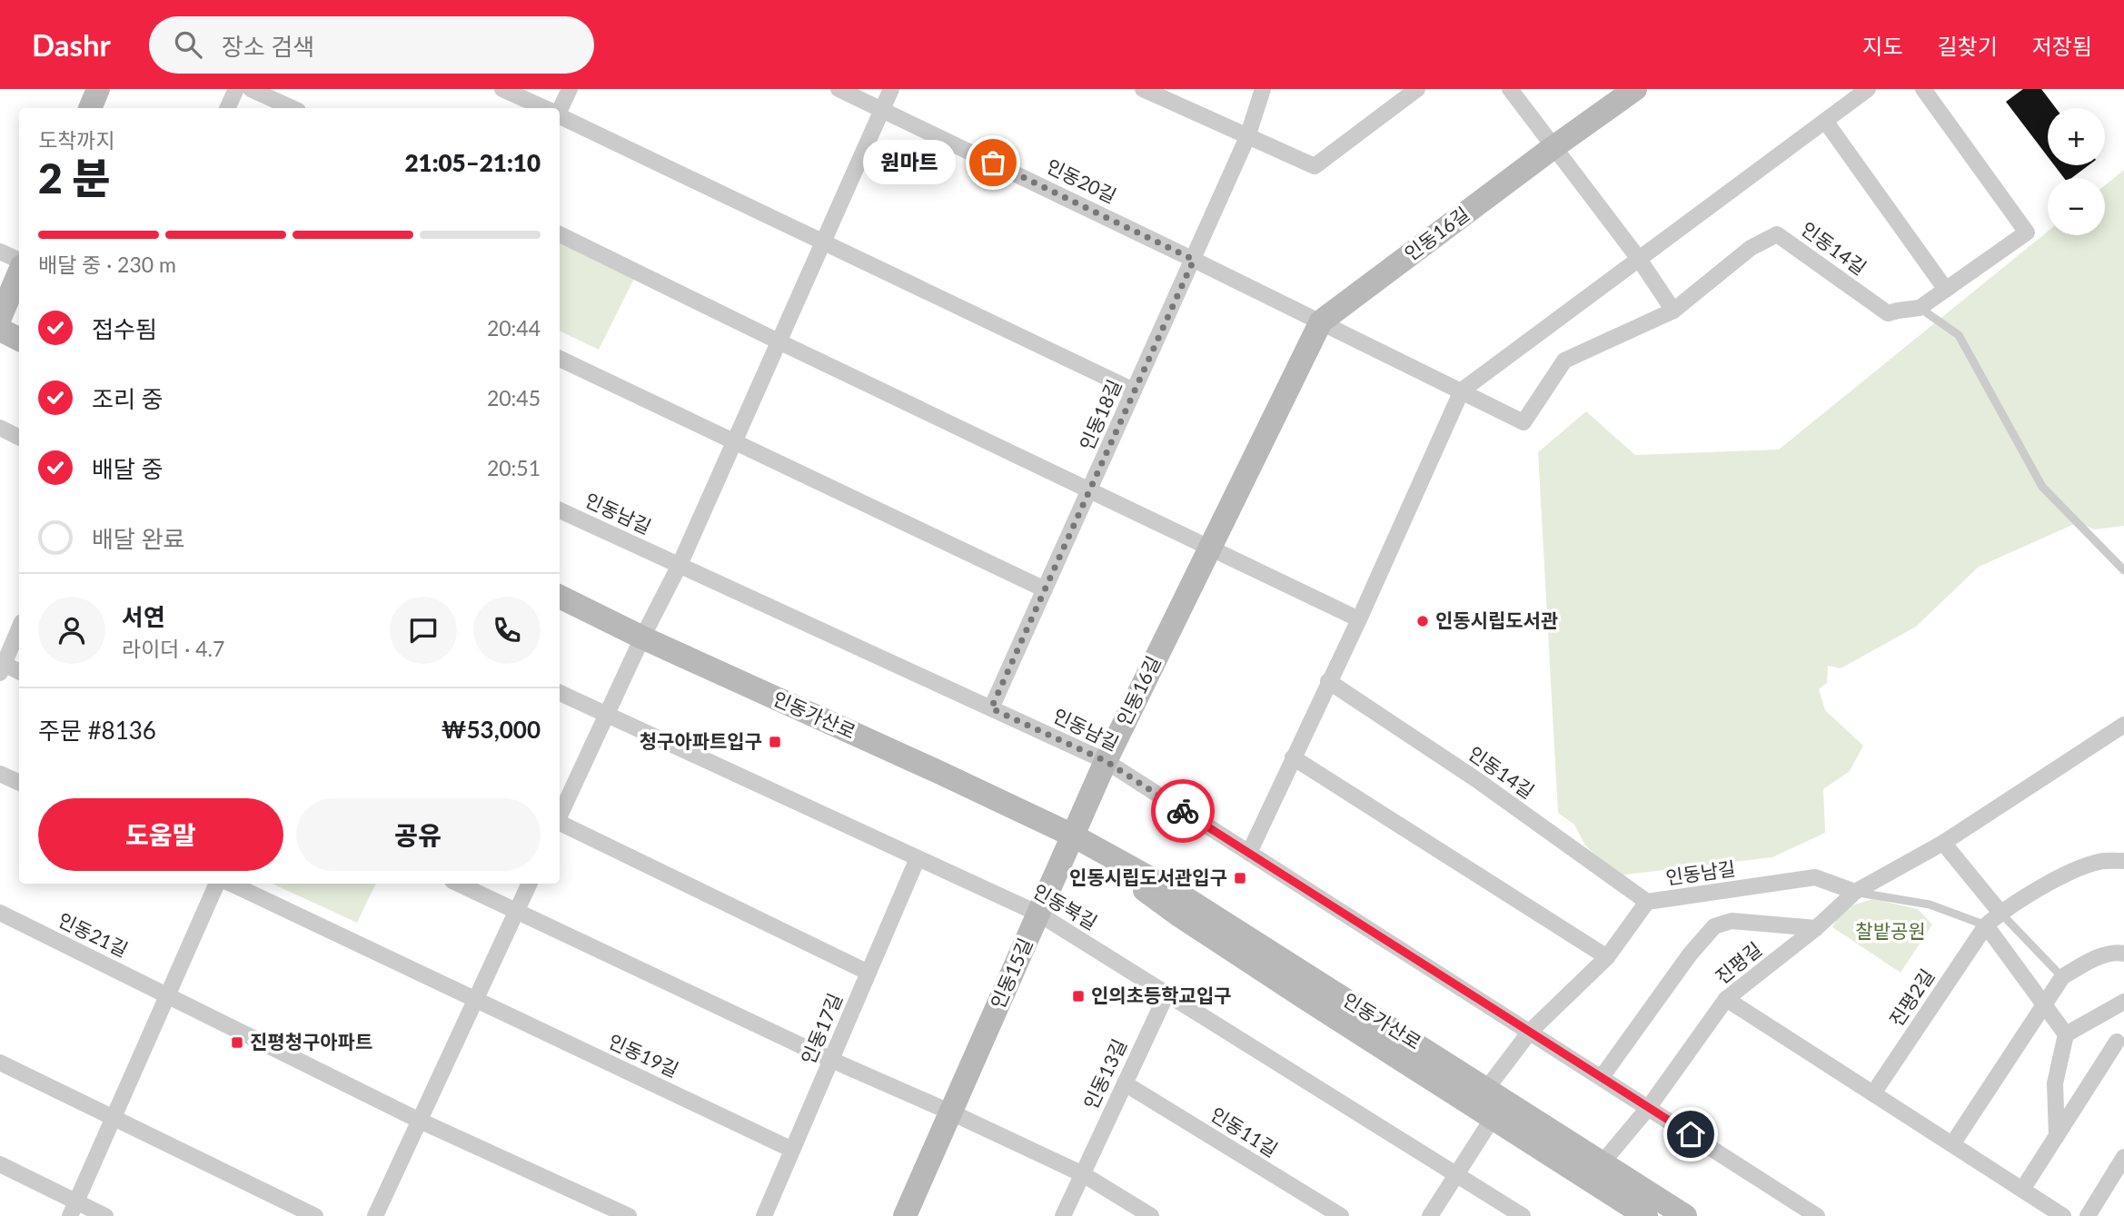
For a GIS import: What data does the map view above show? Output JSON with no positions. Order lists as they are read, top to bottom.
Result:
{
  "streets": {
    "main road": ["인동16길", "인동가산로", "인동15길"],
    "street": [
      "인동20길",
      "인동14길",
      "인동18길",
      "인동남길",
      "인동북길",
      "인동21길",
      "진평길",
      "진평2길",
      "인동17길",
      "인동19길",
      "인동13길",
      "인동11길"
    ]
  },
  "crossings": [
    ["인동20길", "인동18길"],
    ["인동16길", "인동남길"],
    ["인동16길", "인동가산로"],
    ["인동16길", "인동15길"],
    ["인동14길", "인동남길"],
    ["인동18길", "인동남길"],
    ["인동남길", "진평길"],
    ["인동가산로", "진평길"],
    ["인동가산로", "인동15길"],
    ["인동북길", "인동15길"],
    ["인동북길", "인동17길"],
    ["인동북길", "인동13길"],
    ["인동17길", "인동19길"],
    ["인동13길", "인동11길"]
  ],
  "parks": ["찰밭공원"],
  "places": {
    "other": ["원마트", "인동시립도서관"],
    "transit": [
      "청구아파트입구",
      "인동시립도서관입구",
      "인의초등학교입구",
      "진평청구아파트"
    ]
  },
  "page": {
    "header": "Dashr",
    "search": "장소 검색",
    "nav": ["지도", "길찾기", "저장됨"],
    "map_buttons": ["+", "−"],
    "heading": ["2 분", "도착까지", "21:05–21:10"],
    "panel": [
      "서연",
      "라이더 · 4.7",
      "주문 #8136",
      "₩53,000"
    ],
    "bubble": "원마트",
    "bar": "배달 중 · 230 m",
    "list": [
      ["접수됨", "20:44"],
      ["조리 중", "20:45"],
      ["배달 중", "20:51"],
      "배달 완료"
    ],
    "buttons": ["도움말", "공유"]
  }
}
